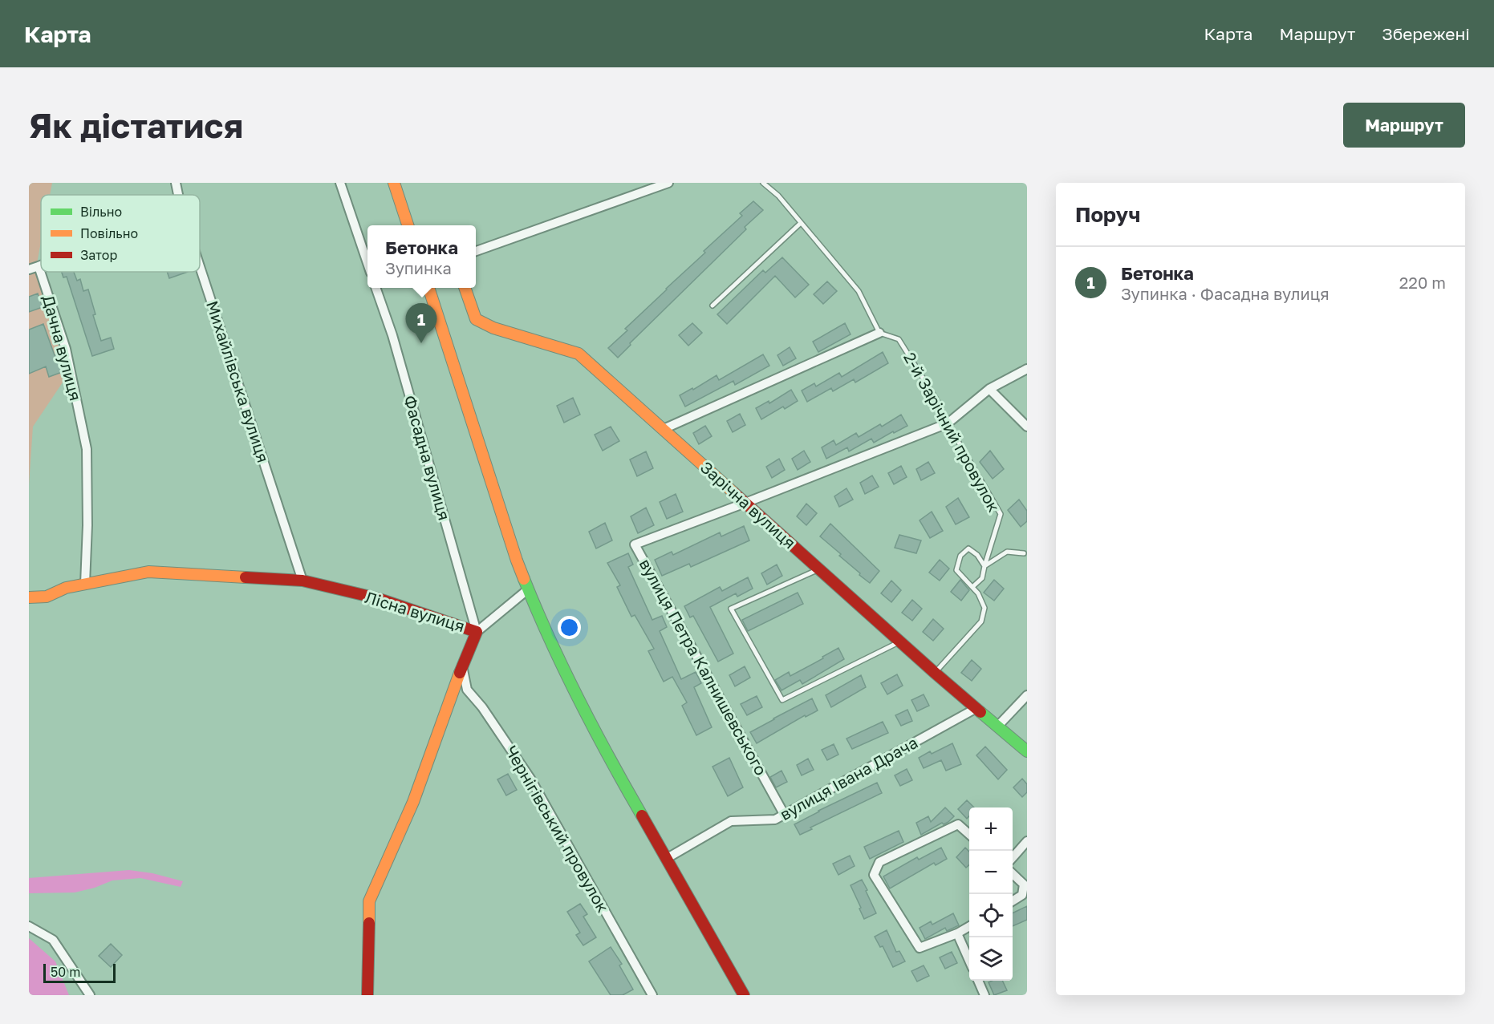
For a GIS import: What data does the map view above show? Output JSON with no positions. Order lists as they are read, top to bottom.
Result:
{
  "streets": {
    "street": [
      "Дачна вулиця",
      "Михайлівська вулиця",
      "Фасадна вулиця",
      "Зарічна вулиця",
      "Лісна вулиця",
      "вулиця Петра Калнишевського",
      "вулиця Івана Драча",
      "Чернігівський провулок"
    ],
    "lane": ["2-й Зарічний провулок"]
  },
  "crossings": [
    ["Дачна вулиця", "Лісна вулиця"],
    ["Михайлівська вулиця", "Лісна вулиця"],
    ["2-й Зарічний провулок", "вулиця Петра Калнишевського"],
    ["Фасадна вулиця", "Лісна вулиця"],
    ["Зарічна вулиця", "вулиця Петра Калнишевського"],
    ["Зарічна вулиця", "вулиця Івана Драча"],
    ["Лісна вулиця", "Чернігівський провулок"],
    ["вулиця Петра Калнишевського", "вулиця Івана Драча"]
  ],
  "legend": ["Вільно", "Повільно", "Затор"],
  "scale_bar": "50 m",
  "page": {
    "header": "Карта",
    "nav": ["Карта", "Маршрут", "Збережені"],
    "buttons": "Маршрут",
    "title": "Як дістатися",
    "heading": "Поруч",
    "popup": ["Бетонка", "Зупинка"],
    "list": [
      {
        "mark": "1",
        "name": "Бетонка",
        "note": "Зупинка · Фасадна вулиця",
        "value": "220 m"
      }
    ],
    "pins": "1",
    "map_buttons": ["+", "−"],
    "scale": "50 m"
  }
}
